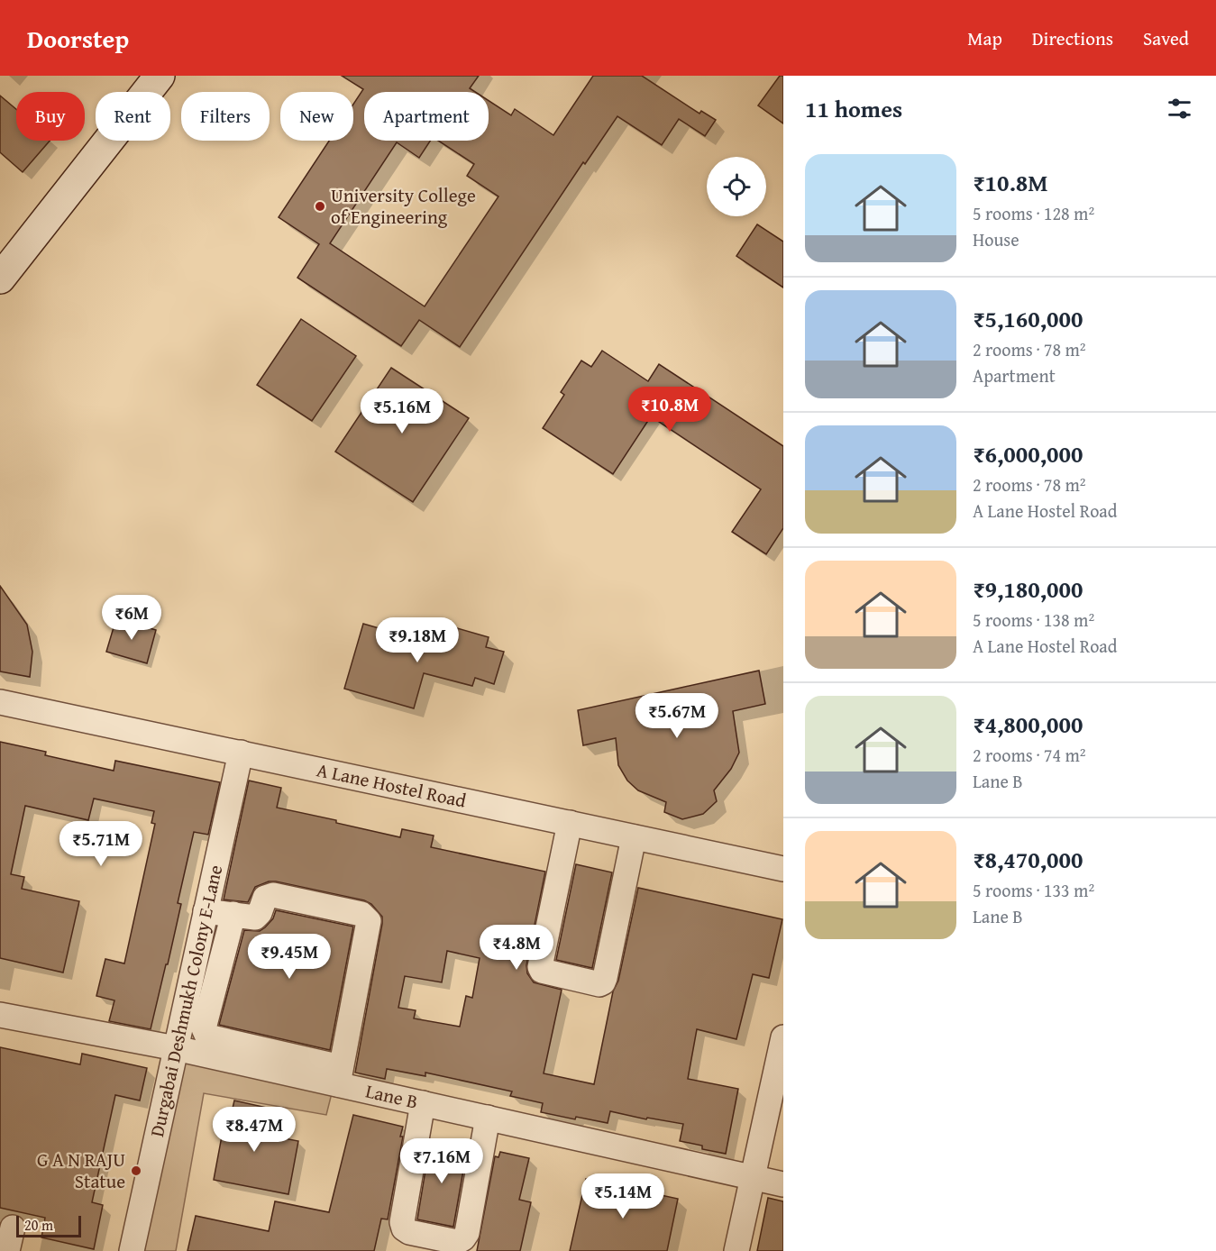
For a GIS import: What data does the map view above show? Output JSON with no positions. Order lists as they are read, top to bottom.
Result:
{
  "streets": {
    "street": ["A Lane Hostel Road", "Durgabai Deshmukh Colony E-Lane", "Lane B"]
  },
  "crossings": [
    ["A Lane Hostel Road", "Durgabai Deshmukh Colony E-Lane"],
    ["Durgabai Deshmukh Colony E-Lane", "Lane B"]
  ],
  "places": ["University College of Engineering", "G A N RAJU Statue"],
  "scale_bar": "20 m",
  "page": {
    "header": "Doorstep",
    "nav": ["Map", "Directions", "Saved"],
    "heading": "11 homes",
    "chip": [
      "Buy",
      "Rent",
      "Filters",
      "New",
      "Apartment"
    ],
    "list": [
      {
        "name": "₹10.8M",
        "note": "5 rooms · 128 m² · House"
      },
      {
        "name": "₹5,160,000",
        "note": "2 rooms · 78 m² · Apartment"
      },
      {
        "name": "₹6,000,000",
        "note": "2 rooms · 78 m² · A Lane Hostel Road"
      },
      {
        "name": "₹9,180,000",
        "note": "5 rooms · 138 m² · A Lane Hostel Road"
      },
      {
        "name": "₹4,800,000",
        "note": "2 rooms · 74 m² · Lane B"
      },
      {
        "name": "₹8,470,000",
        "note": "5 rooms · 133 m² · Lane B"
      }
    ],
    "price": [
      "₹10.8M",
      "₹5.16M",
      "₹6M",
      "₹9.18M",
      "₹5.67M",
      "₹5.71M",
      "₹4.8M",
      "₹9.45M",
      "₹8.47M",
      "₹7.16M",
      "₹5.14M"
    ],
    "scale": "20 m"
  }
}
